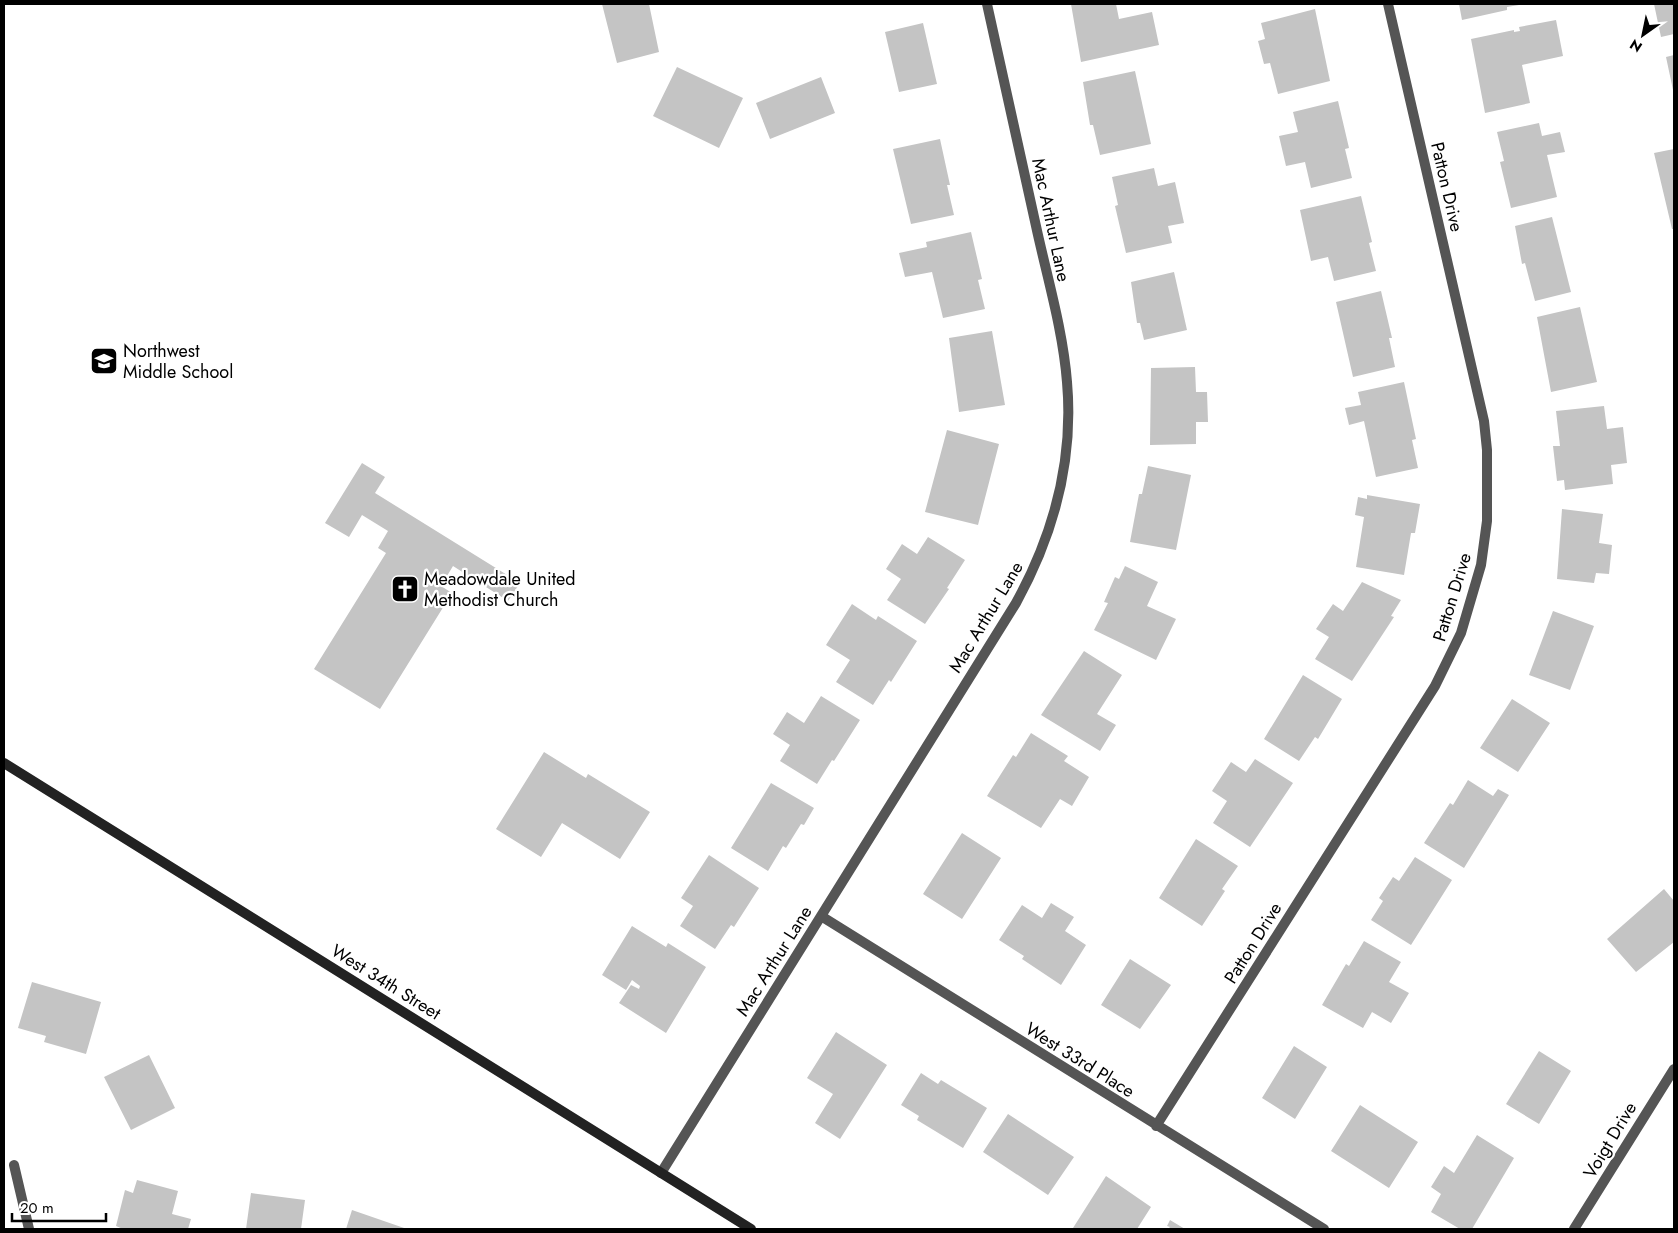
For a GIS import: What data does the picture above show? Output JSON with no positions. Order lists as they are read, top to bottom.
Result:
{
  "streets": {
    "street": [
      "Patton Drive",
      "Mac Arthur Lane",
      "West 34th Street",
      "West 33rd Place",
      "Voigt Drive"
    ]
  },
  "crossings": [
    ["Patton Drive", "West 33rd Place"],
    ["Mac Arthur Lane", "West 34th Street"],
    ["Mac Arthur Lane", "West 33rd Place"]
  ],
  "places": {
    "school or university": ["Northwest Middle School"],
    "church": ["Meadowdale United Methodist Church"]
  },
  "scale_bar": "20 m",
  "north": "bottom left"
}
